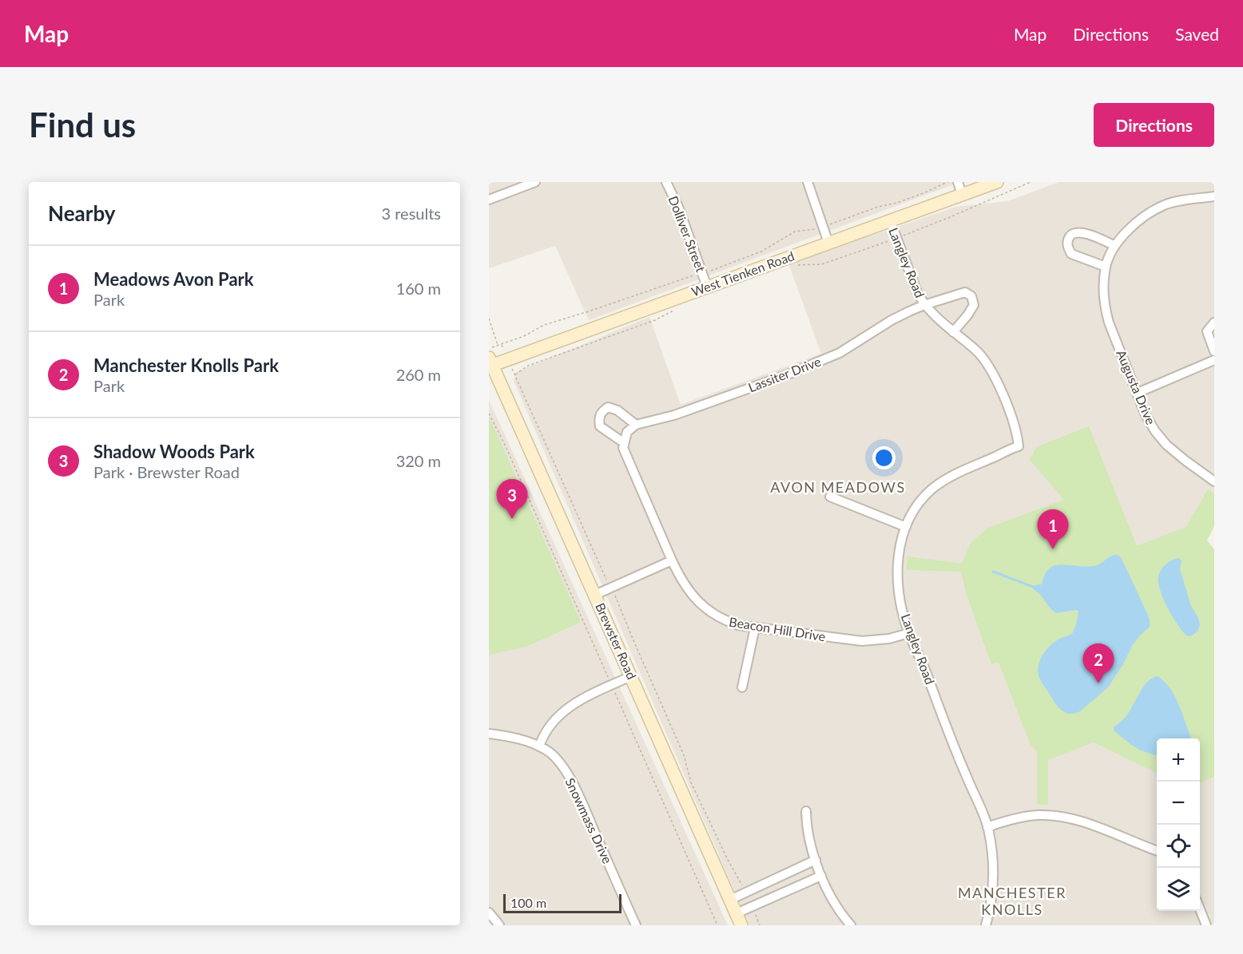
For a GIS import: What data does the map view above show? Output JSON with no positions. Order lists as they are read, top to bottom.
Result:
{
  "streets": {
    "street": [
      "Dolliver Street",
      "Langley Road",
      "West Tienken Road",
      "Lassiter Drive",
      "Augusta Drive",
      "Beacon Hill Drive",
      "Brewster Road",
      "Snowmass Drive"
    ]
  },
  "crossings": [
    ["Dolliver Street", "West Tienken Road"],
    ["Langley Road", "West Tienken Road"],
    ["Langley Road", "Lassiter Drive"],
    ["Langley Road", "Beacon Hill Drive"],
    ["West Tienken Road", "Brewster Road"]
  ],
  "districts": ["AVON MEADOWS", "MANCHESTER KNOLLS"],
  "scale_bar": "100 m",
  "page": {
    "header": "Map",
    "nav": ["Map", "Directions", "Saved"],
    "buttons": "Directions",
    "title": "Find us",
    "heading": ["Nearby", "3 results"],
    "list": [
      {
        "mark": "1",
        "name": "Meadows Avon Park",
        "note": "Park",
        "value": "160 m"
      },
      {
        "mark": "2",
        "name": "Manchester Knolls Park",
        "note": "Park",
        "value": "260 m"
      },
      {
        "mark": "3",
        "name": "Shadow Woods Park",
        "note": "Park · Brewster Road",
        "value": "320 m"
      }
    ],
    "pins": ["3", "1", "2"],
    "map_buttons": ["+", "−"],
    "scale": "100 m"
  }
}
